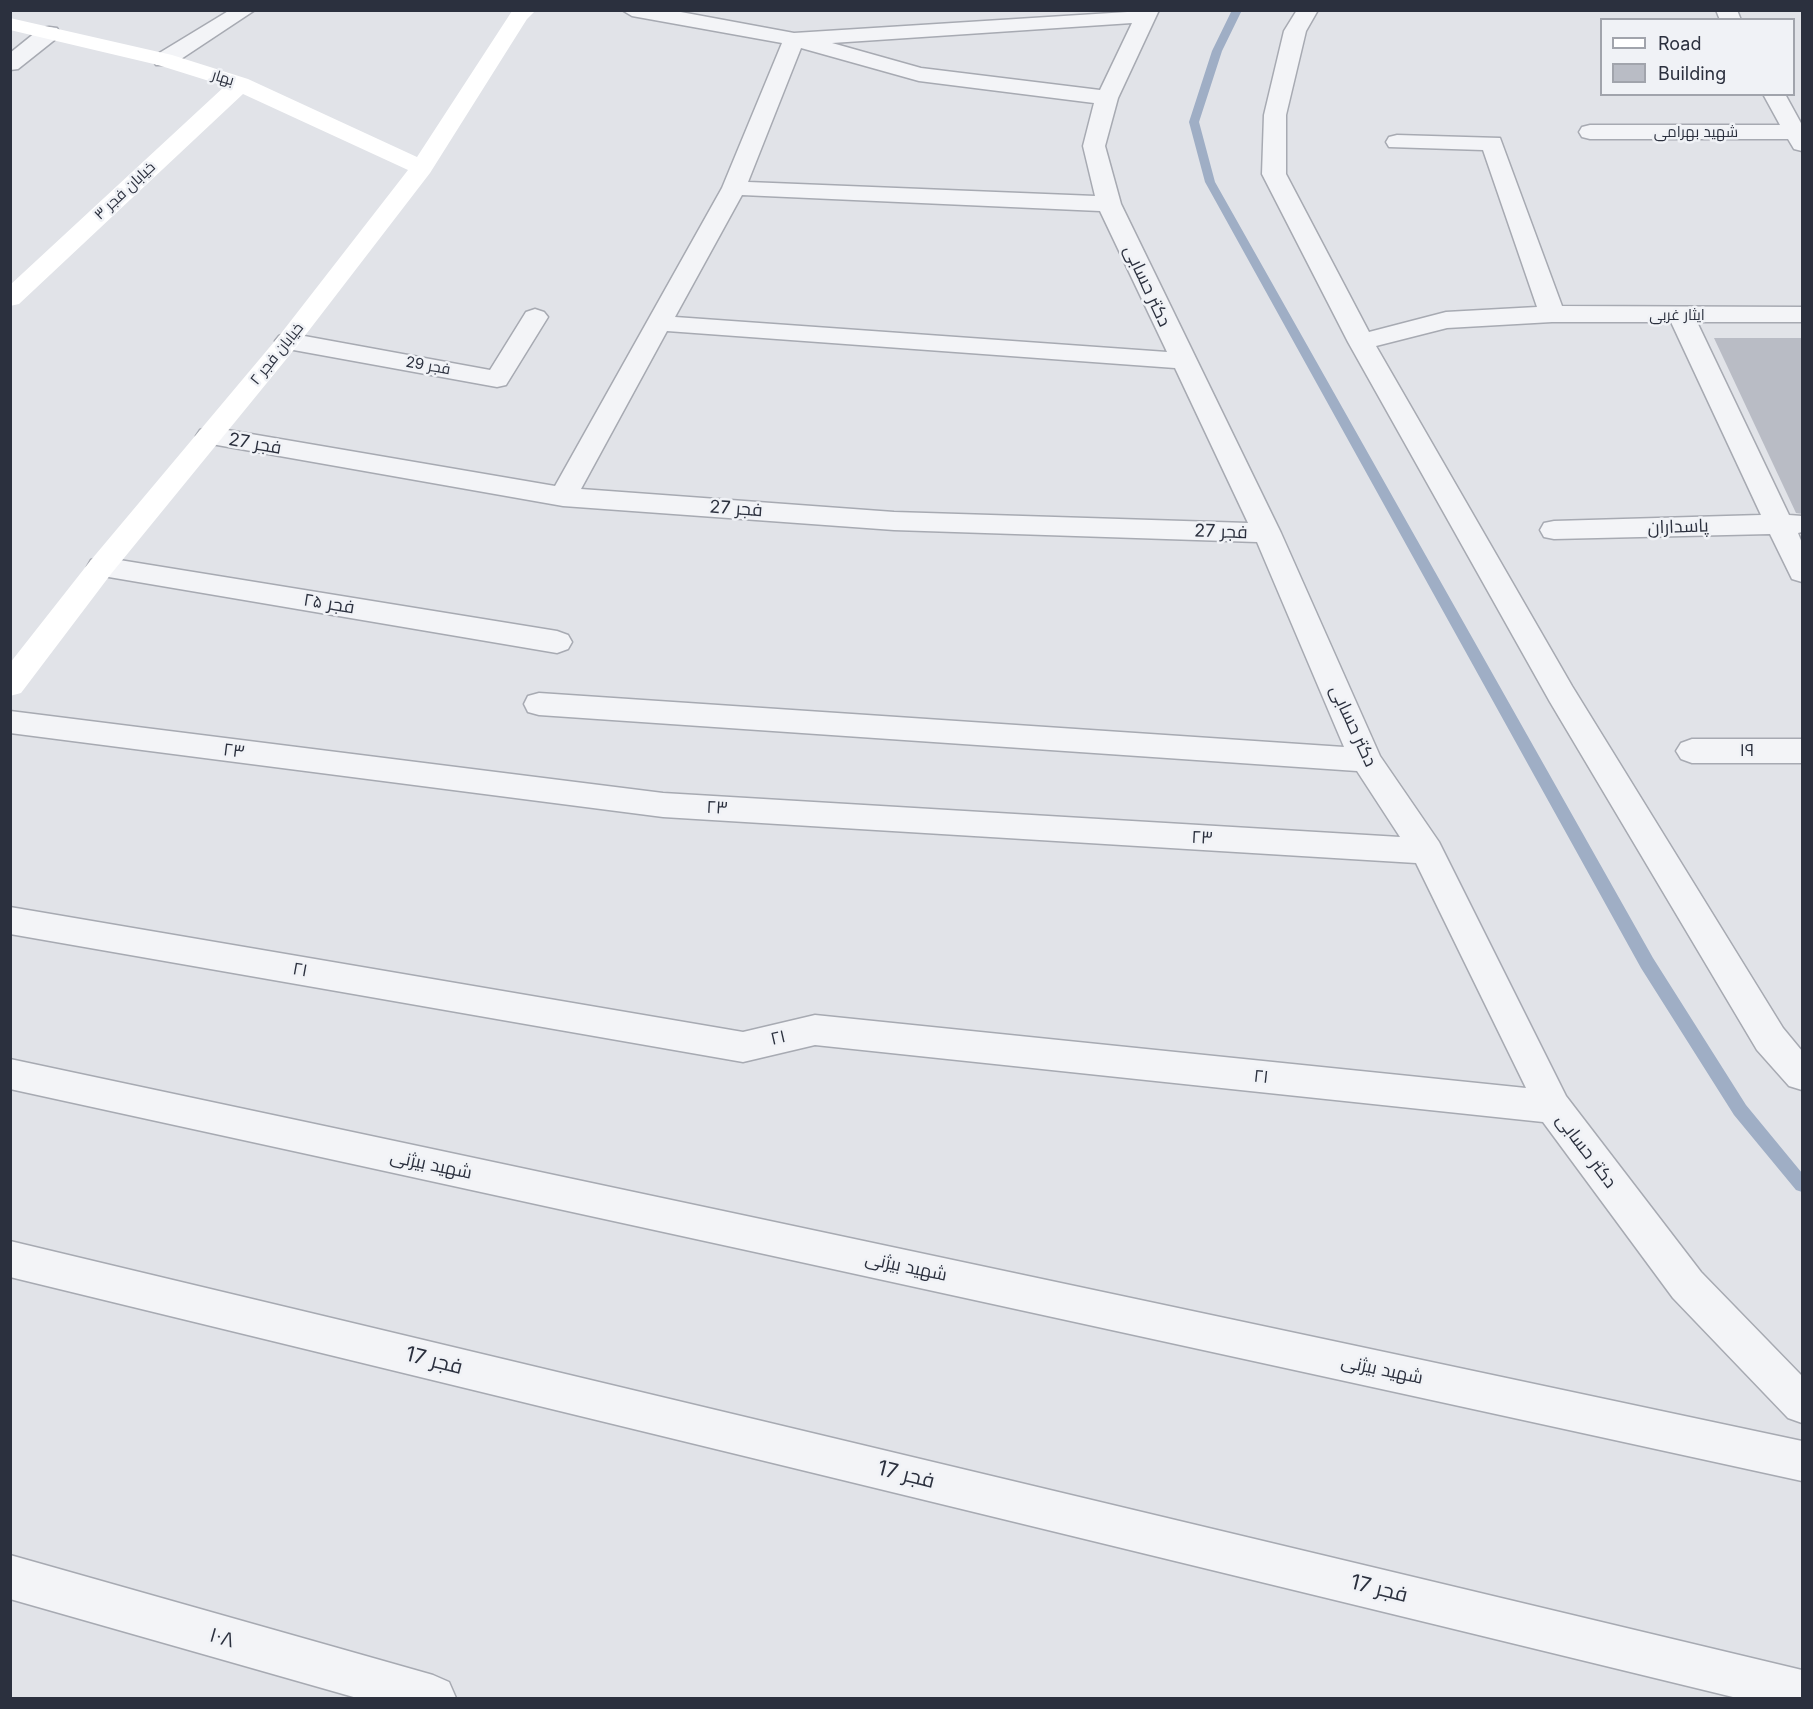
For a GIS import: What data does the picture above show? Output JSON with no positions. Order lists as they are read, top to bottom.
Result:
{
  "streets": {
    "street": [
      "بهار",
      "شهید بهرامی",
      "خیابان فجر ۳",
      "دکتر حسابی",
      "ایثار غربی",
      "خیابان فجر ۲",
      "فجر 29",
      "فجر 27",
      "پاسداران",
      "فجر ۲۵",
      "۲۳",
      "۱۹",
      "۲۱",
      "شهید بیژنی",
      "فجر 17",
      "۱۰۸"
    ]
  },
  "crossings": [
    ["بهار", "خیابان فجر ۳"],
    ["بهار", "خیابان فجر ۲"],
    ["دکتر حسابی", "فجر 27"],
    ["دکتر حسابی", "۲۳"],
    ["دکتر حسابی", "۲۱"],
    ["خیابان فجر ۲", "فجر 29"],
    ["خیابان فجر ۲", "فجر 27"],
    ["خیابان فجر ۲", "فجر ۲۵"]
  ],
  "legend": ["Road", "Building"]
}
